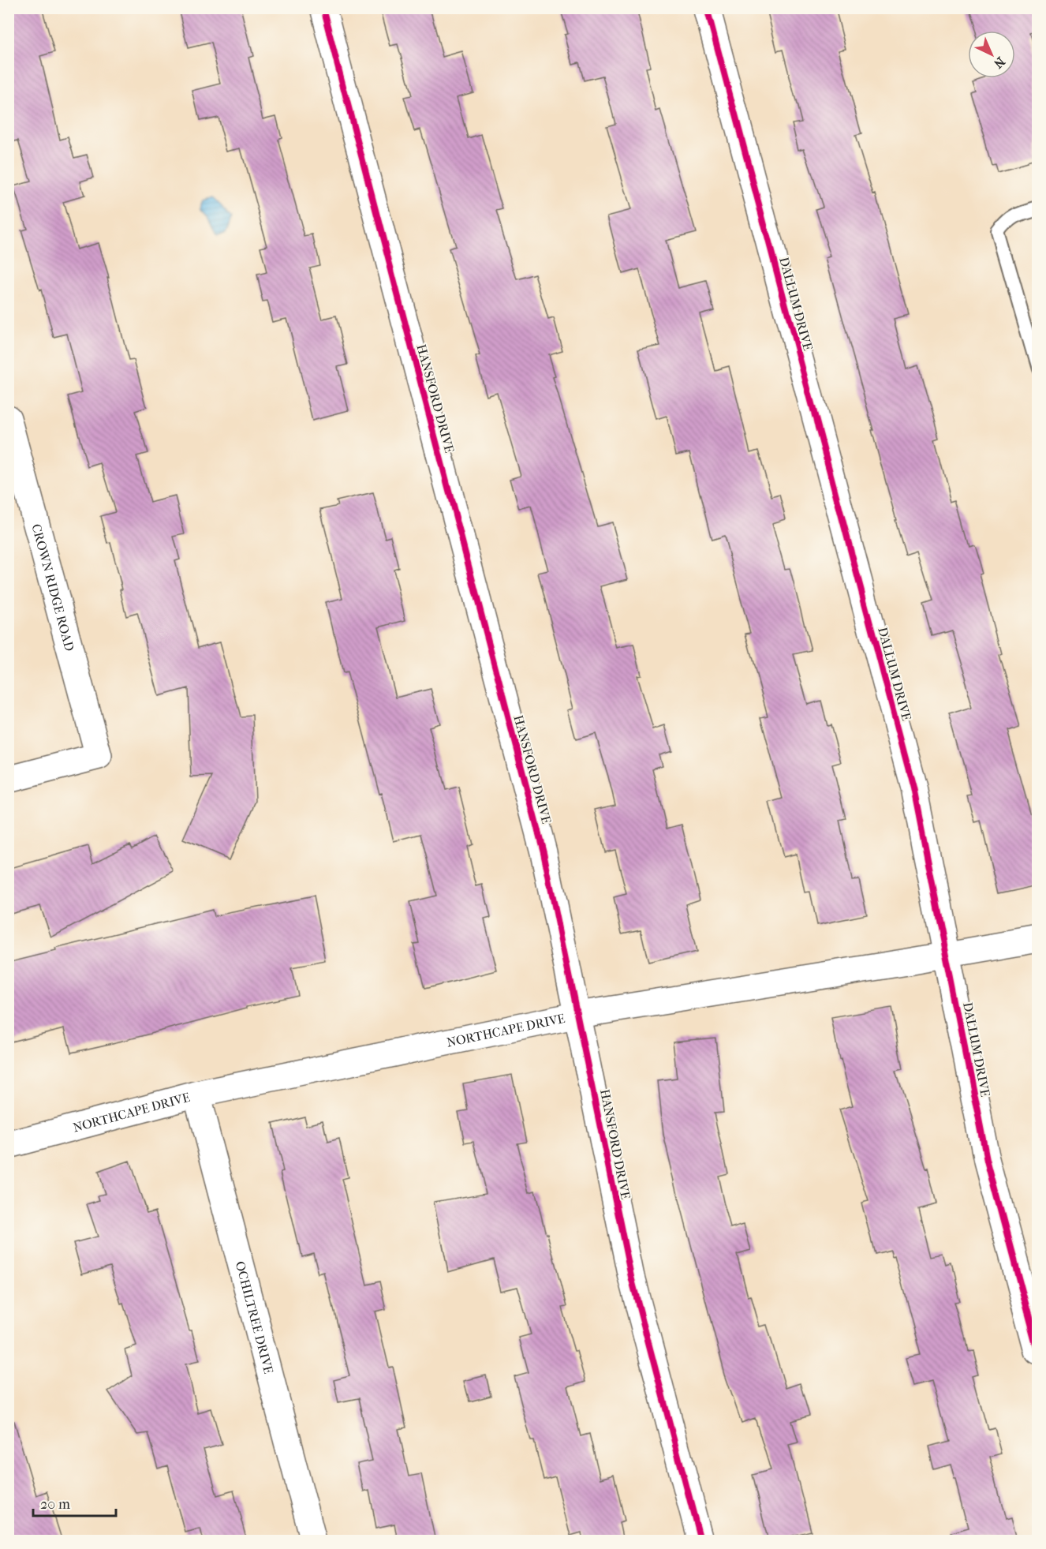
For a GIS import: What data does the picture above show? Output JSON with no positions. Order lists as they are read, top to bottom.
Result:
{
  "streets": {
    "street": [
      "DALLUM DRIVE",
      "HANSFORD DRIVE",
      "CROWN RIDGE ROAD",
      "NORTHCAPE DRIVE",
      "OCHILTREE DRIVE"
    ]
  },
  "crossings": [
    ["DALLUM DRIVE", "NORTHCAPE DRIVE"],
    ["HANSFORD DRIVE", "NORTHCAPE DRIVE"],
    ["NORTHCAPE DRIVE", "OCHILTREE DRIVE"]
  ],
  "scale_bar": "20 m",
  "north": "bottom right"
}
